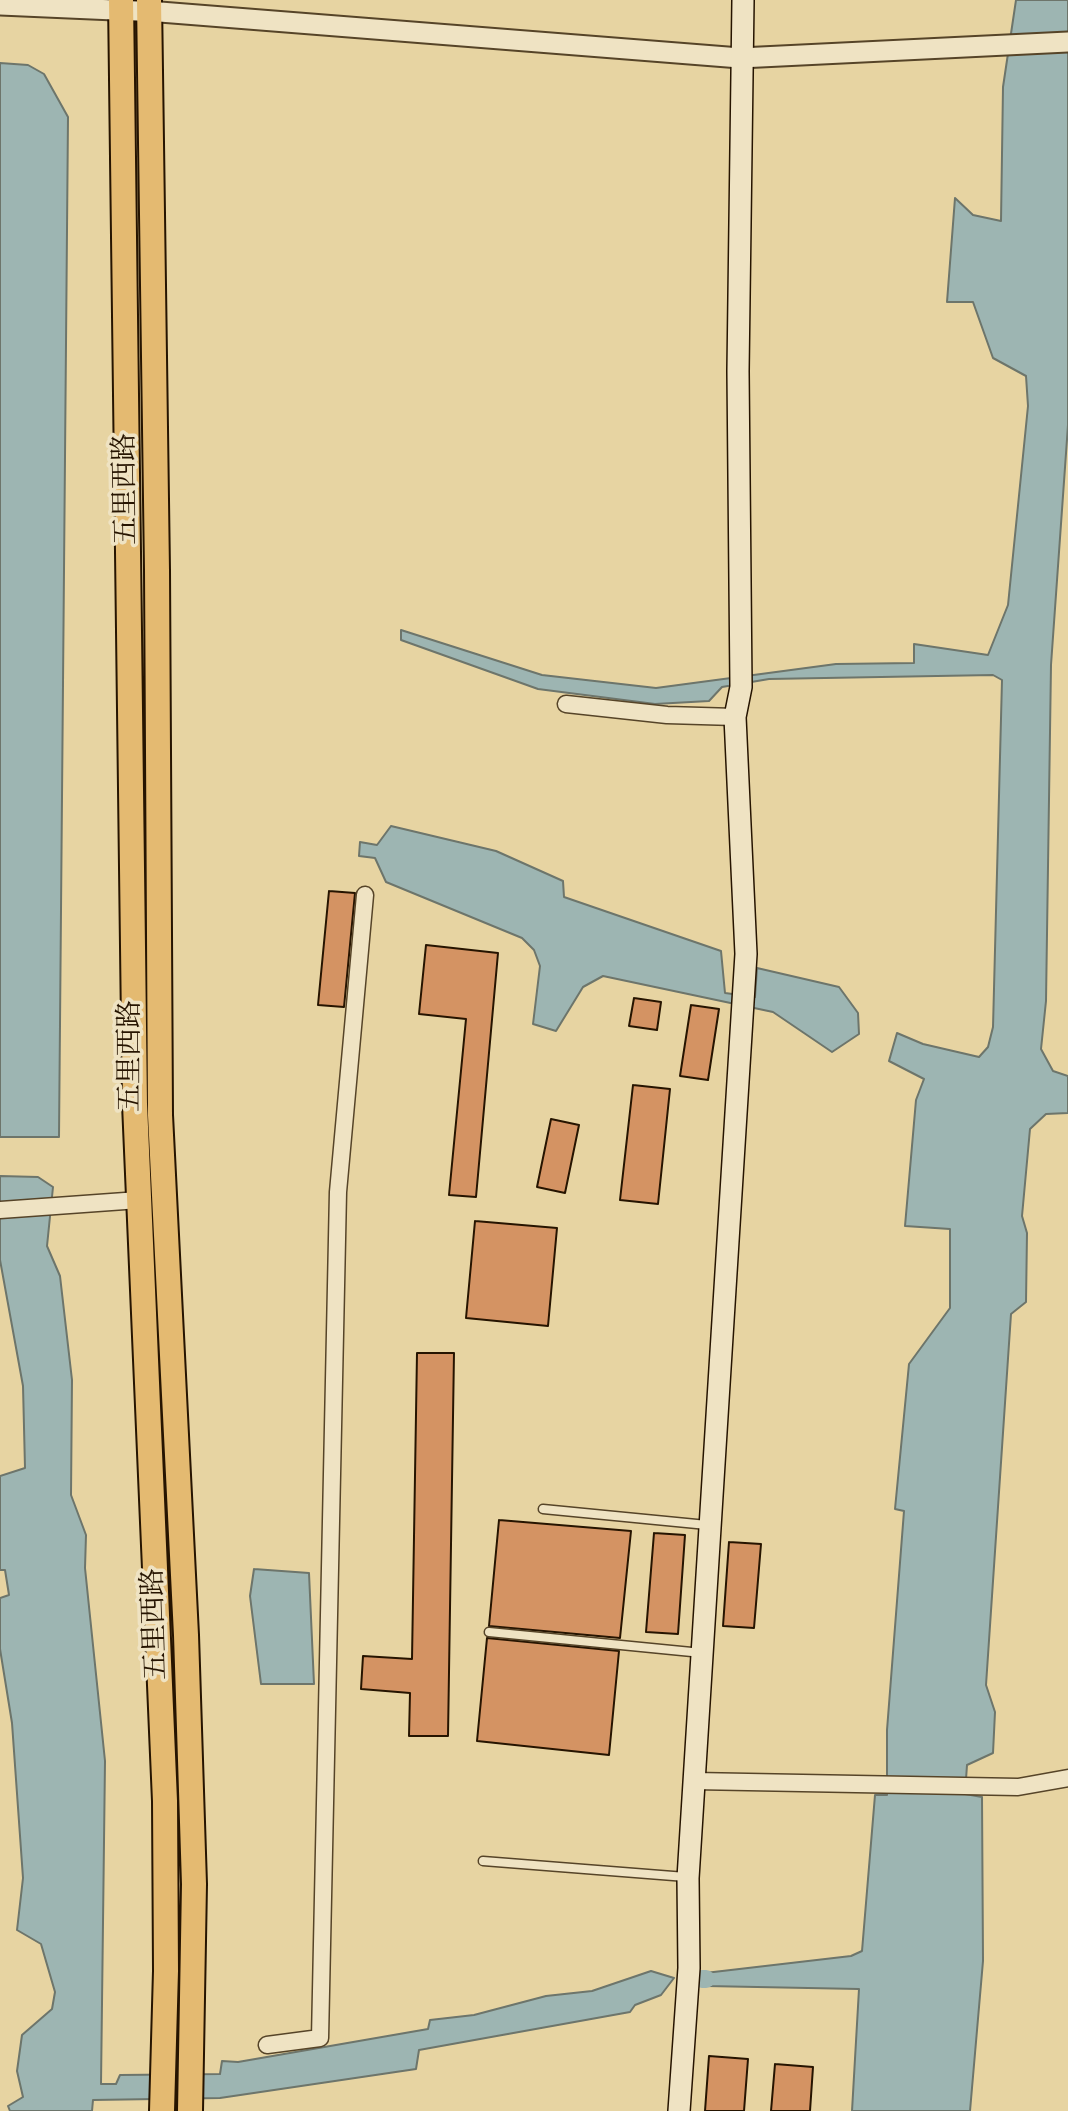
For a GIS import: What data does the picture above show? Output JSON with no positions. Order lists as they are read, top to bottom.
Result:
{
  "streets": {
    "main road": ["五里西路"]
  }
}
